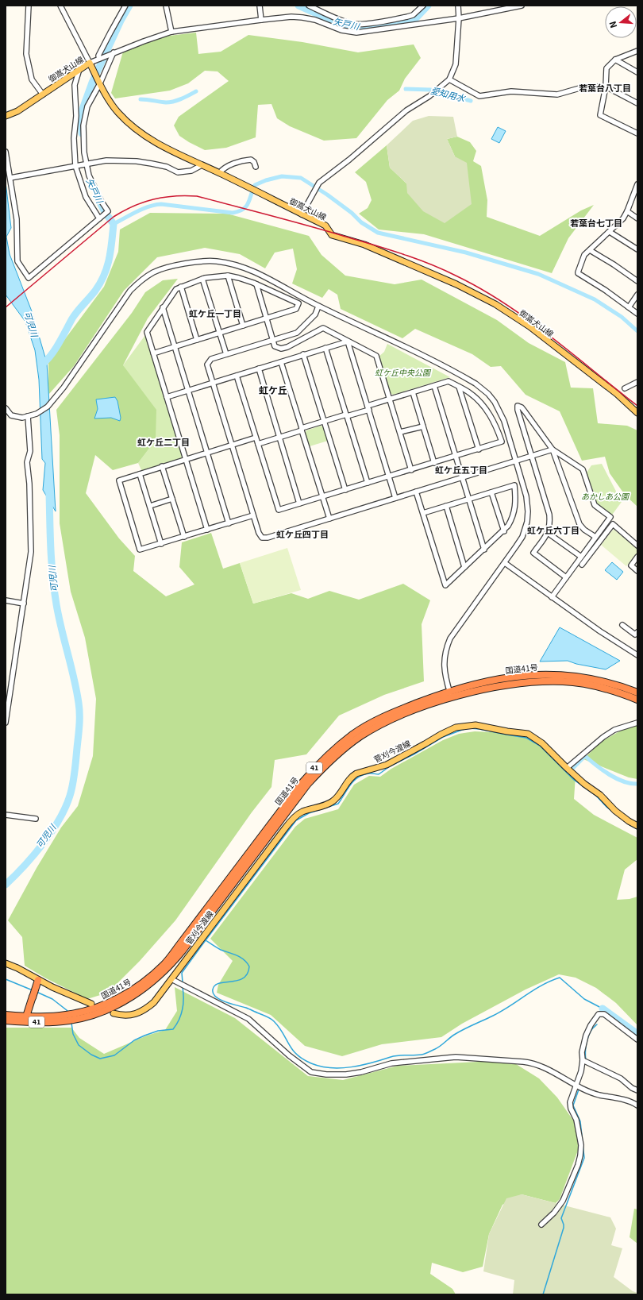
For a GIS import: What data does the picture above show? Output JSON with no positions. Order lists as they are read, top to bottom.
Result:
{
  "streets": {
    "highway": ["国道41号", "41"],
    "main road": ["御嵩犬山線", "菅刈今渡線"]
  },
  "districts": [
    "若葉台八丁目",
    "若葉台七丁目",
    "虹ケ丘一丁目",
    "虹ケ丘",
    "虹ケ丘二丁目",
    "虹ケ丘五丁目",
    "虹ケ丘六丁目",
    "虹ケ丘四丁目"
  ],
  "water": ["矢戸川", "愛知用水", "可児川"],
  "parks": ["虹ケ丘中央公園", "あかしあ公園"],
  "north": "left"
}
